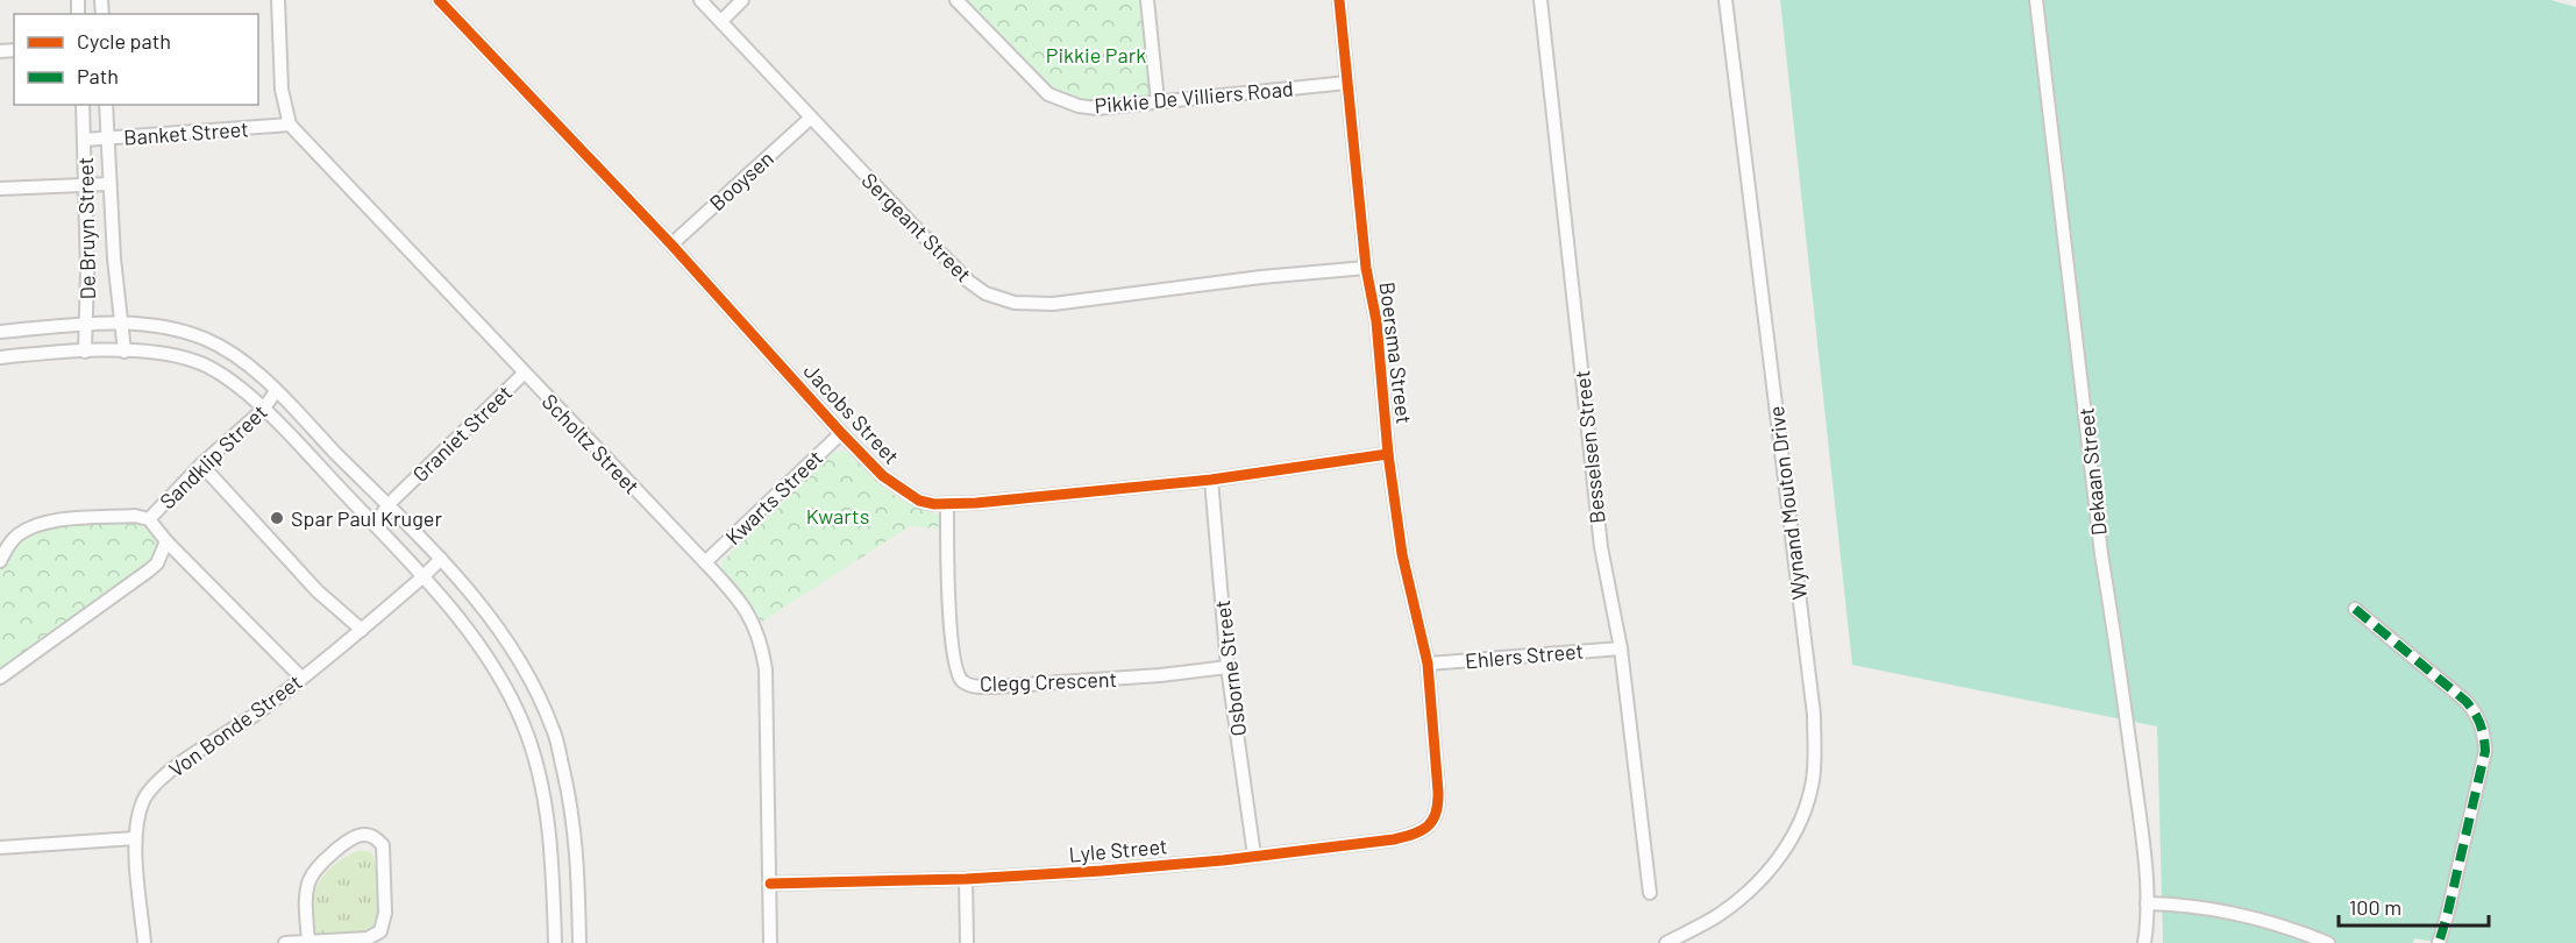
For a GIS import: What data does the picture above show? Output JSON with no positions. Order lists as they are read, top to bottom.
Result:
{
  "streets": {
    "street": [
      "Pikkie De Villiers Road",
      "Banket Street",
      "Booysen",
      "Sergeant Street",
      "De Bruyn Street",
      "Boersma Street",
      "Jacobs Street",
      "Graniet Street",
      "Scholtz Street",
      "Besselsen Street",
      "Sandklip Street",
      "Dekaan Street",
      "Kwarts Street",
      "Wynand Mouton Drive",
      "Ehlers Street",
      "Osborne Street",
      "Clegg Crescent",
      "Von Bonde Street",
      "Lyle Street"
    ]
  },
  "crossings": [
    ["Pikkie De Villiers Road", "Boersma Street"],
    ["Banket Street", "De Bruyn Street"],
    ["Banket Street", "Scholtz Street"],
    ["Booysen", "Sergeant Street"],
    ["Booysen", "Jacobs Street"],
    ["Sergeant Street", "Boersma Street"],
    ["Boersma Street", "Jacobs Street"],
    ["Boersma Street", "Ehlers Street"],
    ["Boersma Street", "Lyle Street"],
    ["Jacobs Street", "Kwarts Street"],
    ["Jacobs Street", "Osborne Street"],
    ["Jacobs Street", "Clegg Crescent"],
    ["Graniet Street", "Scholtz Street"],
    ["Scholtz Street", "Kwarts Street"],
    ["Scholtz Street", "Lyle Street"],
    ["Besselsen Street", "Ehlers Street"],
    ["Osborne Street", "Clegg Crescent"],
    ["Osborne Street", "Lyle Street"]
  ],
  "parks": ["Pikkie Park", "Kwarts"],
  "places": ["Spar Paul Kruger"],
  "legend": ["Cycle path", "Path"],
  "scale_bar": "100 m"
}
